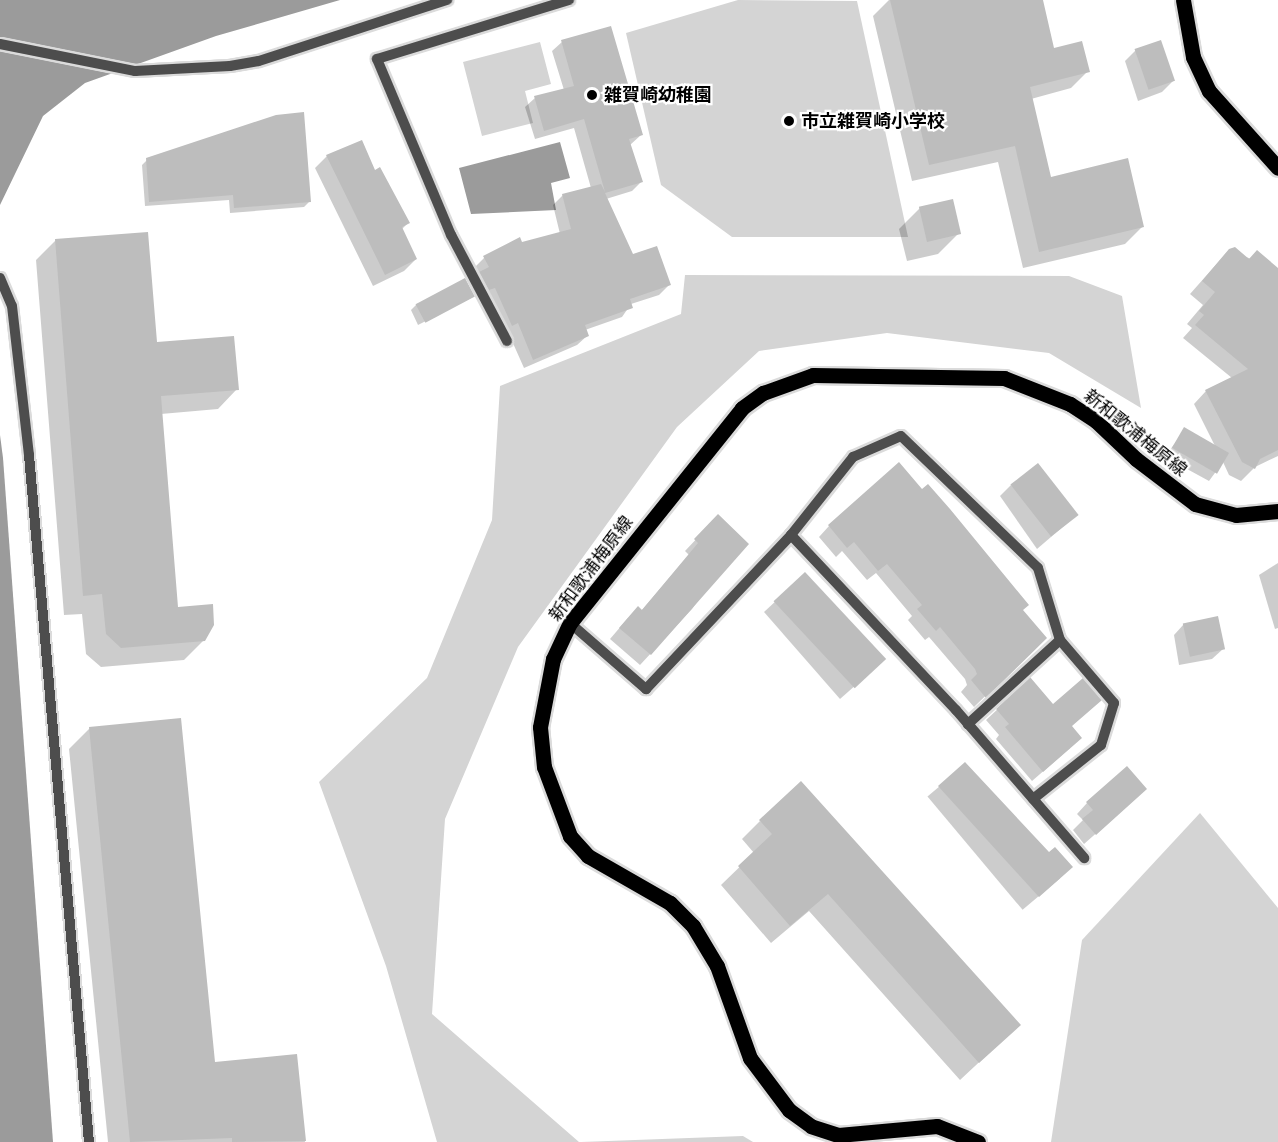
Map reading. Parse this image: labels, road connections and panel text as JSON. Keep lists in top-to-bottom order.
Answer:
{
  "streets": {
    "main road": ["新和歌浦梅原線"]
  },
  "places": ["雑賀崎幼稚園", "市立雑賀崎小学校"]
}
